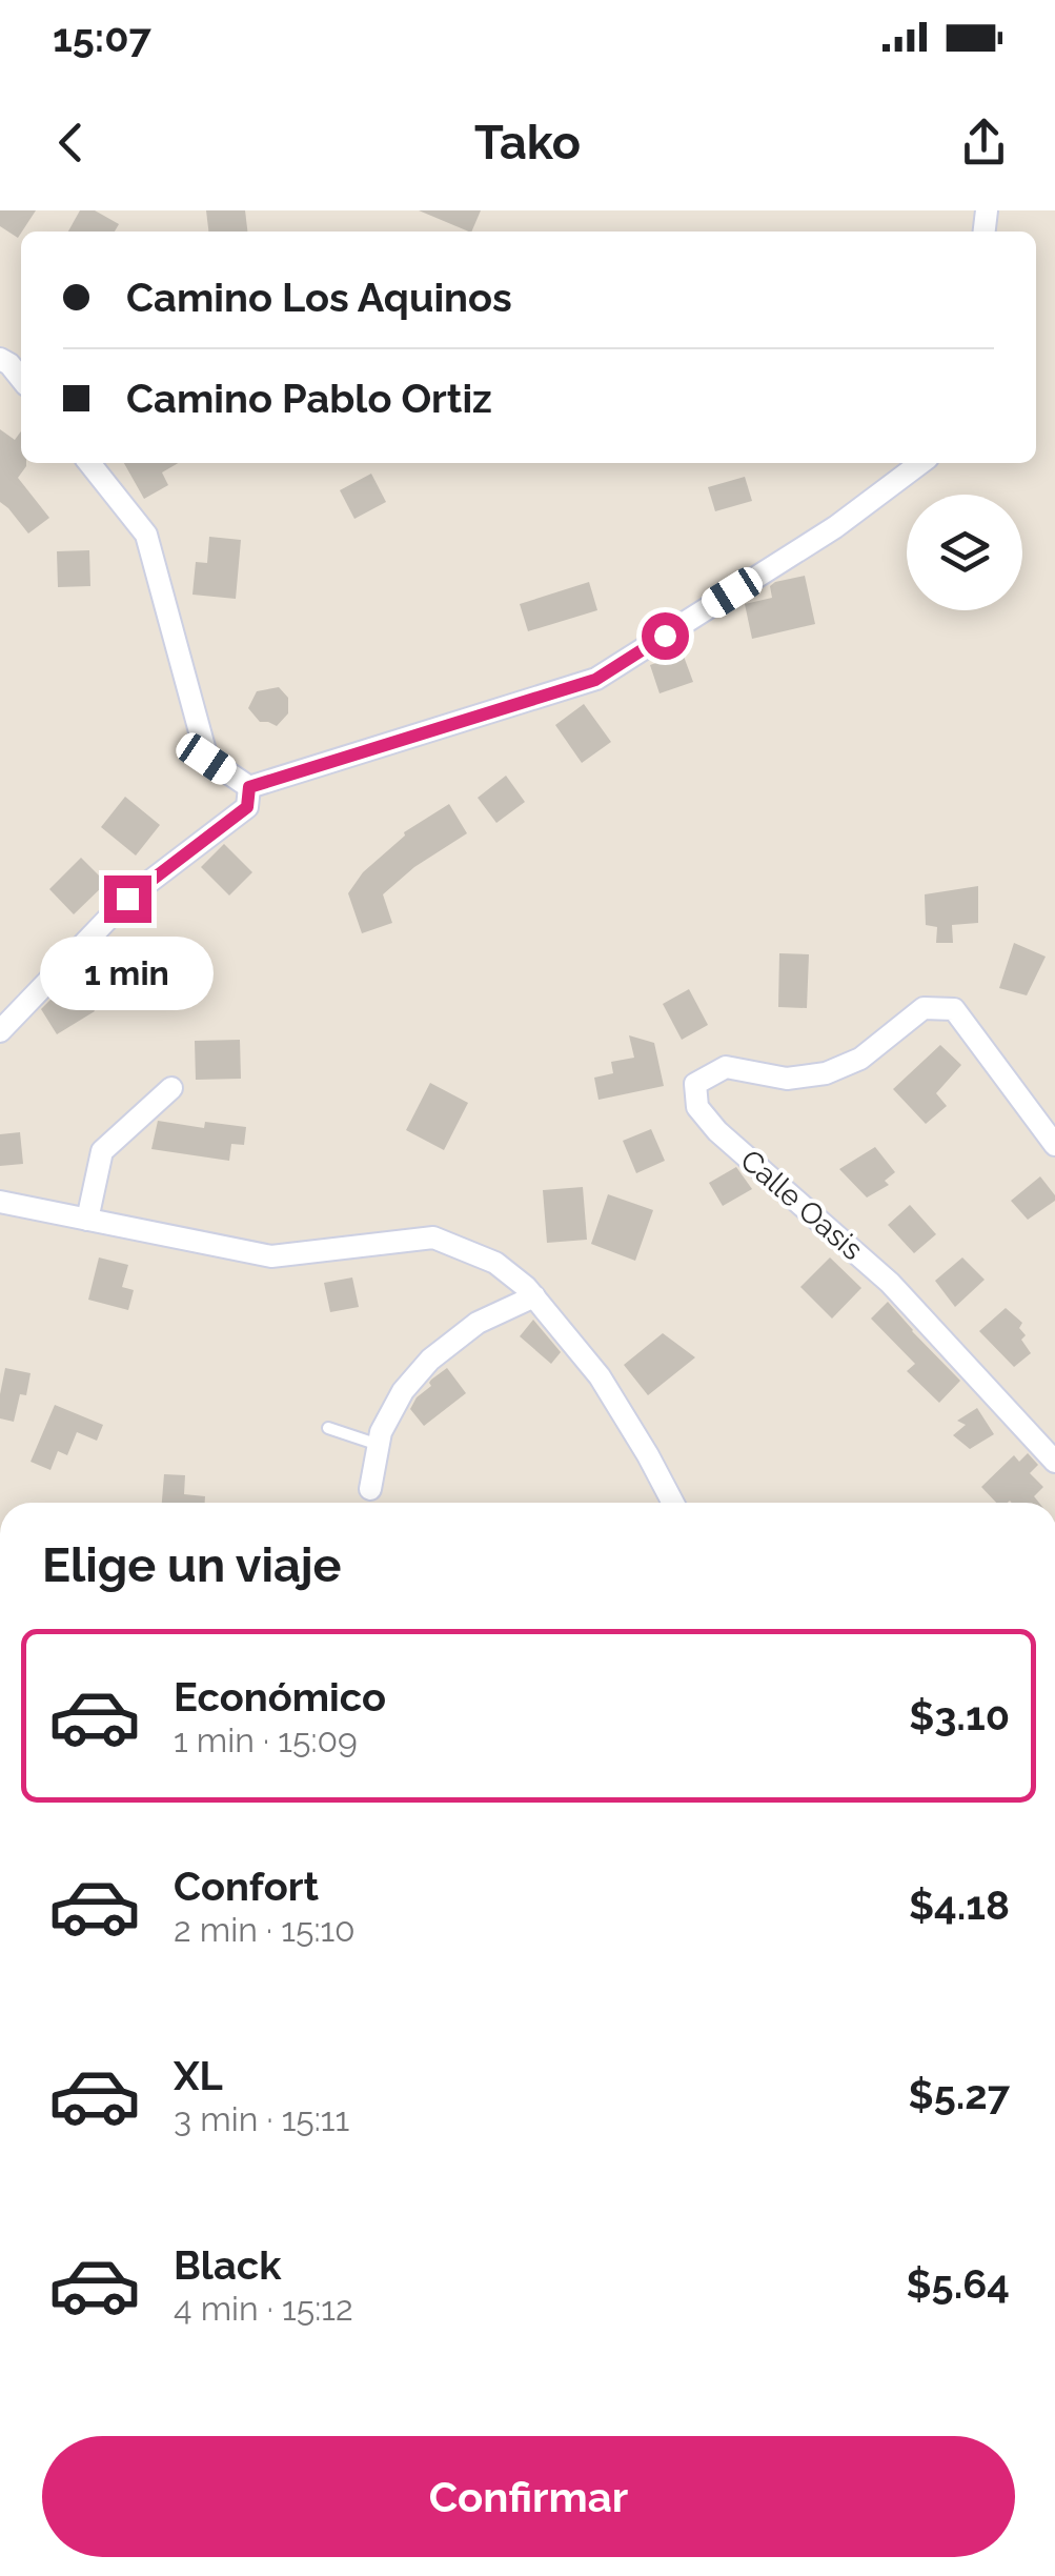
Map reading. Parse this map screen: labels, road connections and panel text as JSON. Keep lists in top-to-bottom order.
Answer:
{
  "streets": {
    "street": ["Calle Oasis"]
  },
  "page": {
    "status": "15:07",
    "header": "Tako",
    "banner": ["Camino Los Aquinos", "Camino Pablo Ortiz"],
    "bubble": "1 min",
    "heading": "Elige un viaje",
    "list": [
      {
        "name": "Económico",
        "note": "1 min · 15:09",
        "value": "$3.10"
      },
      {
        "name": "Confort",
        "note": "2 min · 15:10",
        "value": "$4.18"
      },
      {
        "name": "XL",
        "note": "3 min · 15:11",
        "value": "$5.27"
      },
      {
        "name": "Black",
        "note": "4 min · 15:12",
        "value": "$5.64"
      }
    ],
    "buttons": "Confirmar"
  }
}
